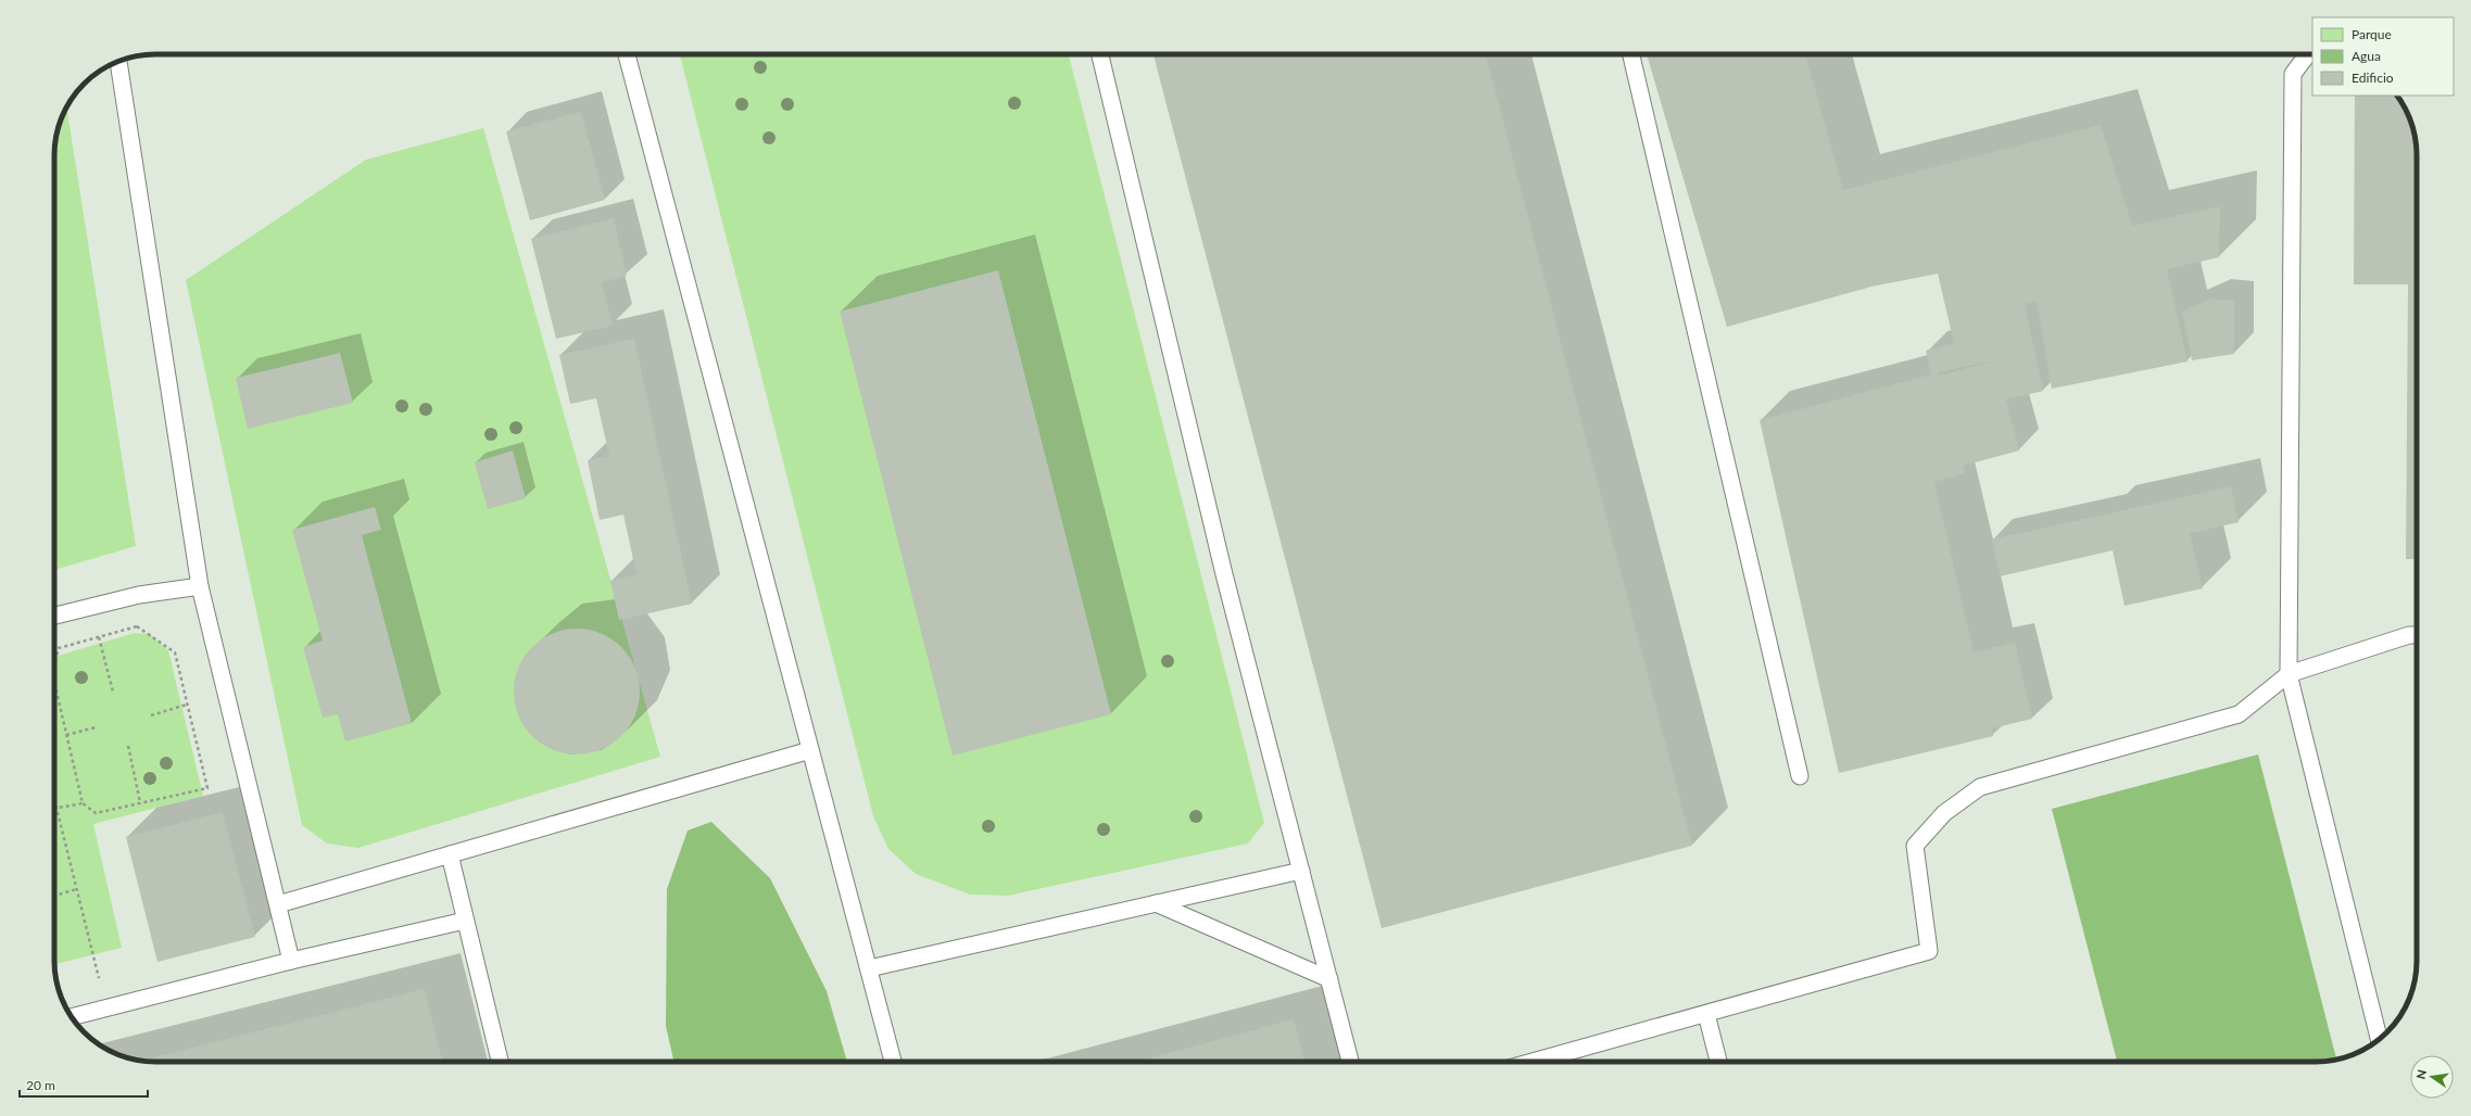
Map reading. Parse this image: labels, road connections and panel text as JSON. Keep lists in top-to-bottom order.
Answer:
{
  "legend": ["Parque", "Agua", "Edificio"],
  "scale_bar": "20 m",
  "north": "left"
}
